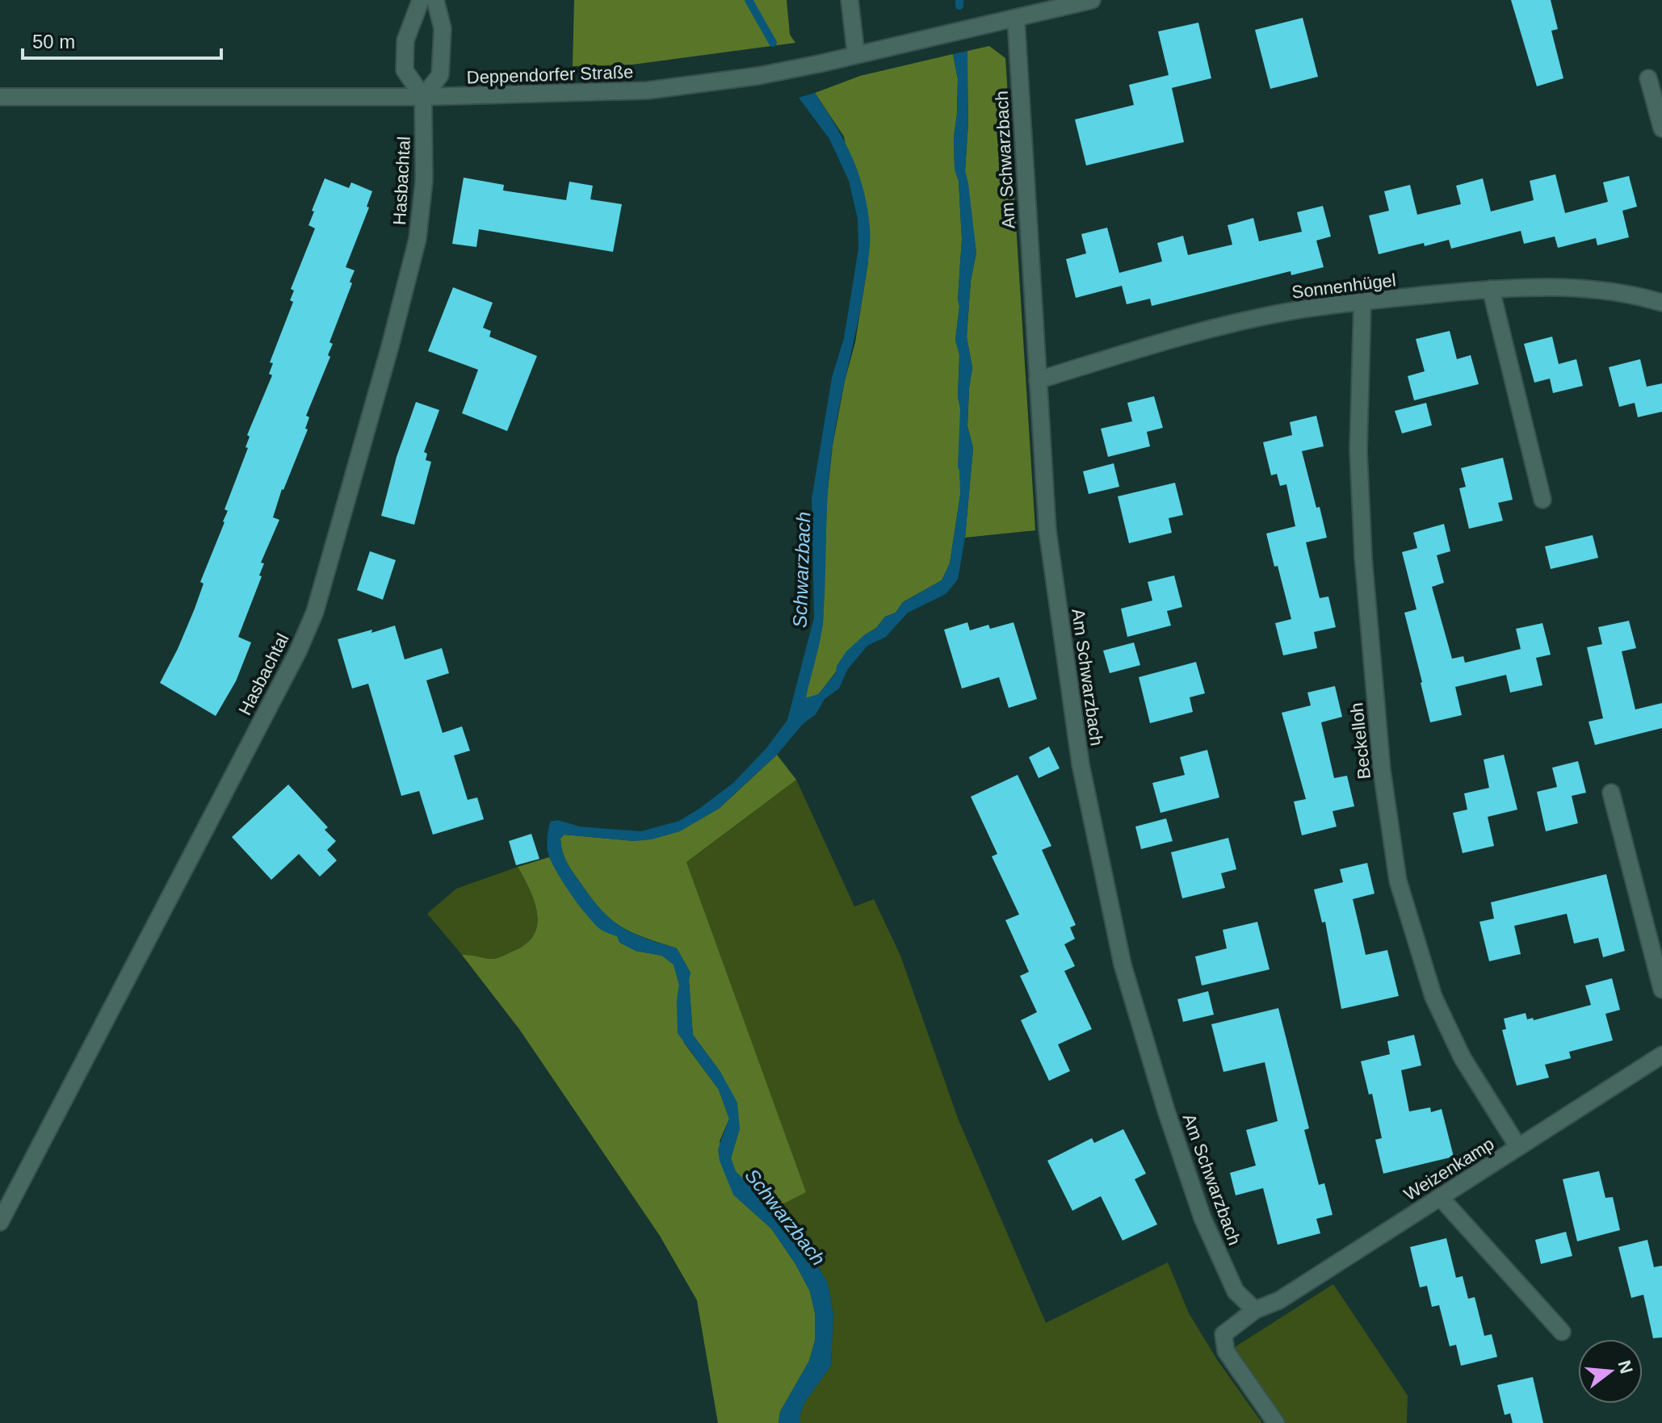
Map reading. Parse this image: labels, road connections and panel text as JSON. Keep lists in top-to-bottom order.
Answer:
{
  "streets": {
    "street": [
      "Deppendorfer Straße",
      "Am Schwarzbach",
      "Hasbachtal",
      "Sonnenhügel",
      "Beckelloh",
      "Weizenkamp"
    ]
  },
  "crossings": [
    ["Deppendorfer Straße", "Am Schwarzbach"],
    ["Deppendorfer Straße", "Hasbachtal"],
    ["Am Schwarzbach", "Sonnenhügel"],
    ["Am Schwarzbach", "Weizenkamp"],
    ["Sonnenhügel", "Beckelloh"],
    ["Beckelloh", "Weizenkamp"]
  ],
  "water": ["Schwarzbach"],
  "scale_bar": "50 m",
  "north": "right"
}
